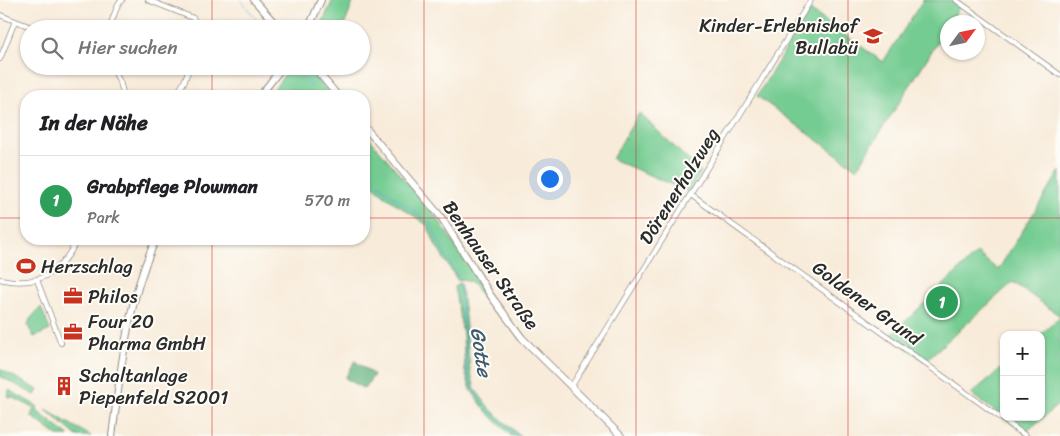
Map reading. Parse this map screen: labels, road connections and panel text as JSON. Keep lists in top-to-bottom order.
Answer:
{
  "streets": {
    "main road": ["Benhauser Straße"],
    "street": ["Dörenerholzweg", "Goldener Grund"]
  },
  "crossings": [
    ["Dörenerholzweg", "Benhauser Straße"],
    ["Dörenerholzweg", "Goldener Grund"]
  ],
  "water": ["Gotte"],
  "places": {
    "school or university": ["Kinder-Erlebnishof Bullabü"],
    "sports": ["Herzschlag"],
    "office": ["Philos", "Four 20 Pharma GmbH"],
    "building": ["Schaltanlage Piepenfeld S2001"]
  },
  "north": "top right",
  "page": {
    "search": "Hier suchen",
    "heading": "In der Nähe",
    "list": [
      {
        "mark": "1",
        "name": "Grabpflege Plowman",
        "note": "Park",
        "value": "570 m"
      }
    ],
    "pins": "1",
    "map_buttons": ["+", "−"]
  }
}
